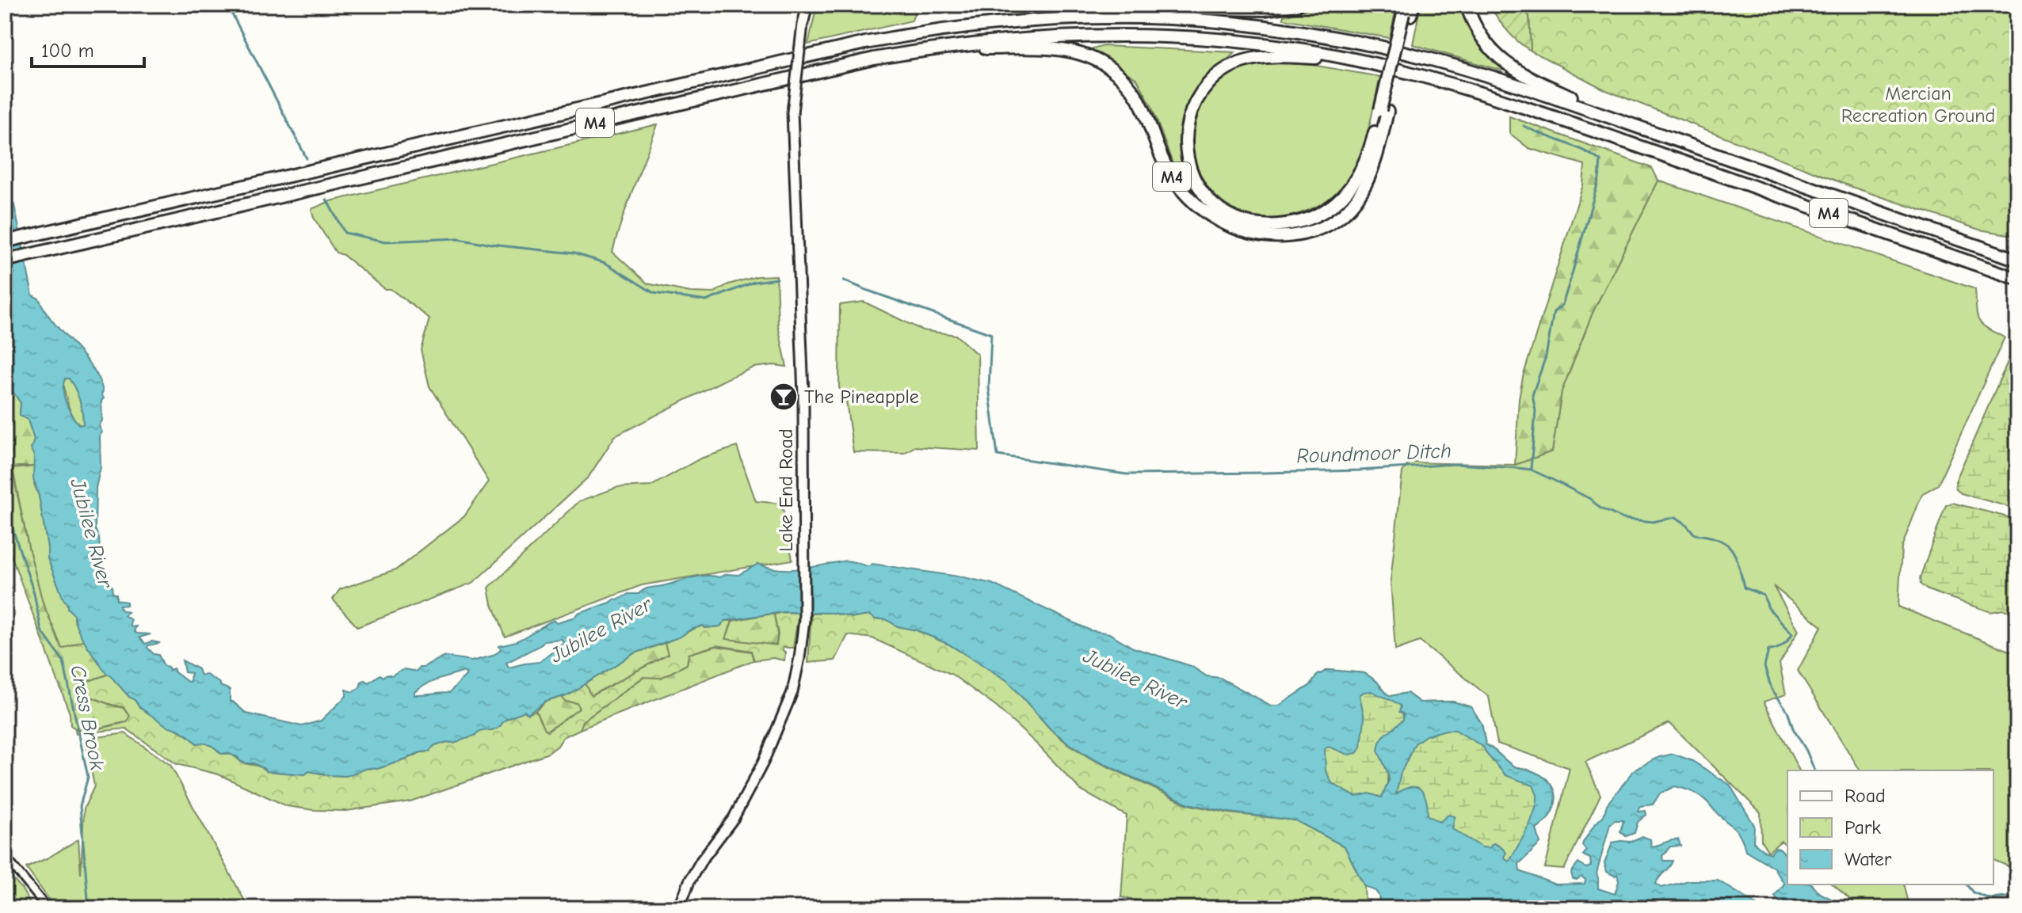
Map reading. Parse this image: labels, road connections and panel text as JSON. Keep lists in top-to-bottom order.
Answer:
{
  "streets": {
    "highway": ["M4"],
    "main road": ["Lake End Road"]
  },
  "water": ["Roundmoor Ditch", "Jubilee River", "Cress Brook"],
  "parks": ["Mercian Recreation Ground"],
  "places": {
    "bar": ["The Pineapple"]
  },
  "legend": ["Road", "Park", "Water"],
  "scale_bar": "100 m"
}
